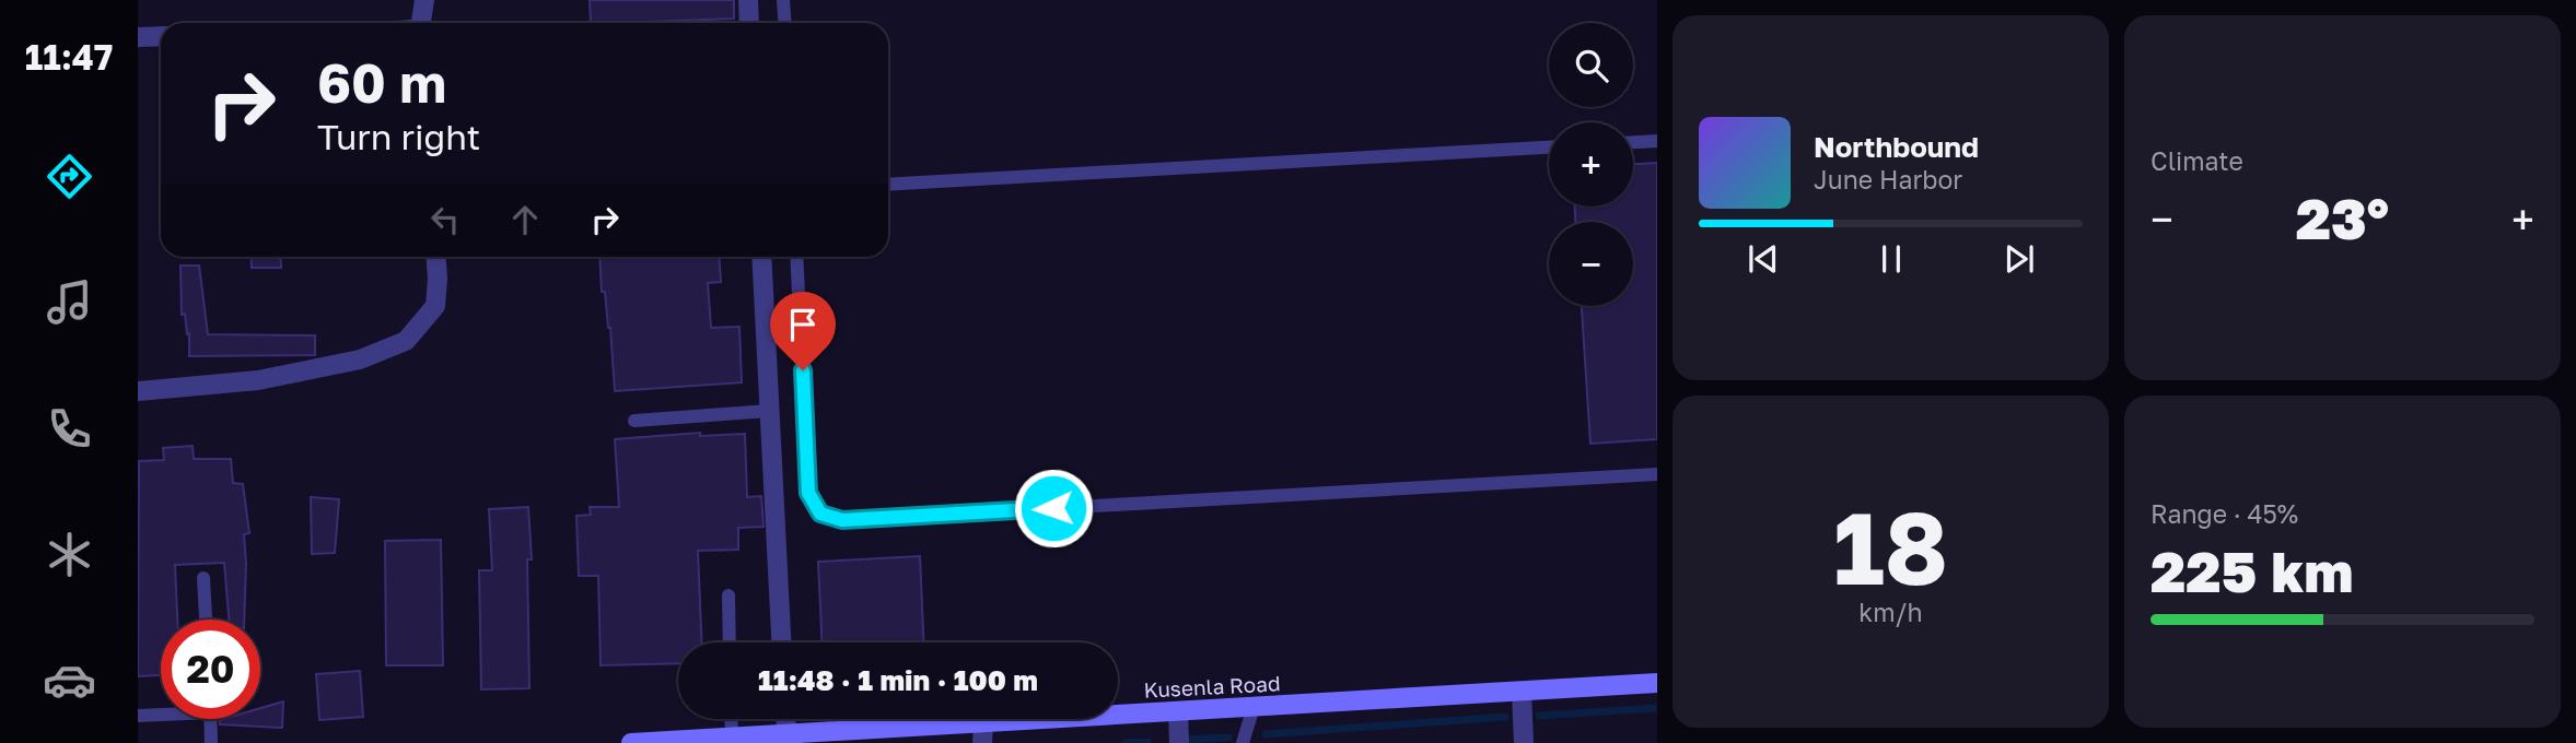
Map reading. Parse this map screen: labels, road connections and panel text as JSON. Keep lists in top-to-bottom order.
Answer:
{
  "streets": {
    "main road": ["Kusenla Road"]
  },
  "page": {
    "tabs": "11:47",
    "tile": [
      "Climate",
      ["18", "km/h"],
      ["Range · 45%", "225 km"]
    ],
    "map_buttons": ["+", "−"],
    "turn": ["60 m", "Turn right"],
    "song": ["Northbound", "June Harbor"],
    "heat": ["−", "23°", "+"],
    "limit": "20",
    "trip": "11:48 · 1 min · 100 m"
  }
}
